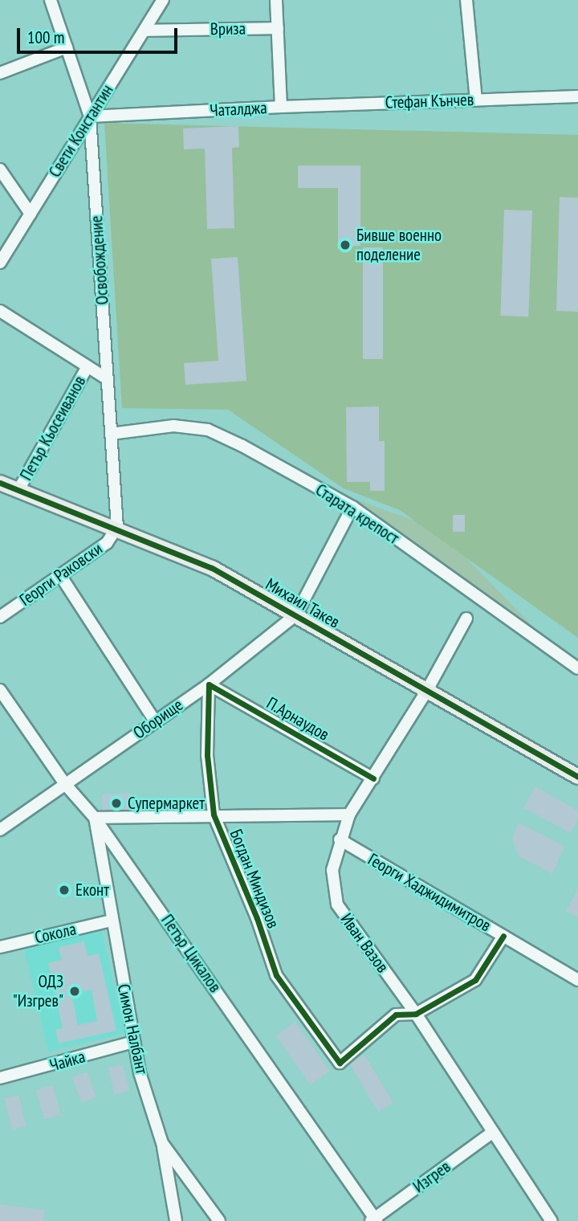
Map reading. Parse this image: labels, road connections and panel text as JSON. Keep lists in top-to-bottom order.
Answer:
{
  "streets": {
    "main road": ["Михаил Такев"],
    "street": [
      "Вриза",
      "Стефан Кънчев",
      "Чаталджа",
      "Свети Константин",
      "Освобождение",
      "Петър Кьосеиванов",
      "Старата крепост",
      "Георги Раковски",
      "Оборище",
      "П.Арнаудов",
      "Богдан Миндизов",
      "Георги Хаджидимитров",
      "Сокола",
      "Иван Вазов",
      "Петър Цикалов",
      "Симон Налбант",
      "Чайка",
      "Изгрев"
    ]
  },
  "crossings": [
    ["Вриза", "Чаталджа"],
    ["Вриза", "Свети Константин"],
    ["Стефан Кънчев", "Чаталджа"],
    ["Чаталджа", "Свети Константин"],
    ["Чаталджа", "Освобождение"],
    ["Свети Константин", "Освобождение"],
    ["Освобождение", "Старата крепост"],
    ["Освобождение", "Георги Раковски"],
    ["Освобождение", "Михаил Такев"],
    ["Петър Кьосеиванов", "Михаил Такев"],
    ["Старата крепост", "Оборище"],
    ["Георги Раковски", "Михаил Такев"],
    ["Михаил Такев", "Оборище"],
    ["Михаил Такев", "Иван Вазов"],
    ["Оборище", "П.Арнаудов"],
    ["Оборище", "Богдан Миндизов"],
    ["Оборище", "Петър Цикалов"],
    ["П.Арнаудов", "Богдан Миндизов"],
    ["П.Арнаудов", "Иван Вазов"],
    ["Богдан Миндизов", "Иван Вазов"],
    ["Георги Хаджидимитров", "Иван Вазов"],
    ["Сокола", "Симон Налбант"],
    ["Иван Вазов", "Изгрев"],
    ["Петър Цикалов", "Симон Налбант"],
    ["Петър Цикалов", "Изгрев"],
    ["Симон Налбант", "Чайка"]
  ],
  "places": [
    "Бивше военно поделение",
    "Супермаркет",
    "Еконт",
    "ОДЗ \"Изгрев\""
  ],
  "scale_bar": "100 m"
}
